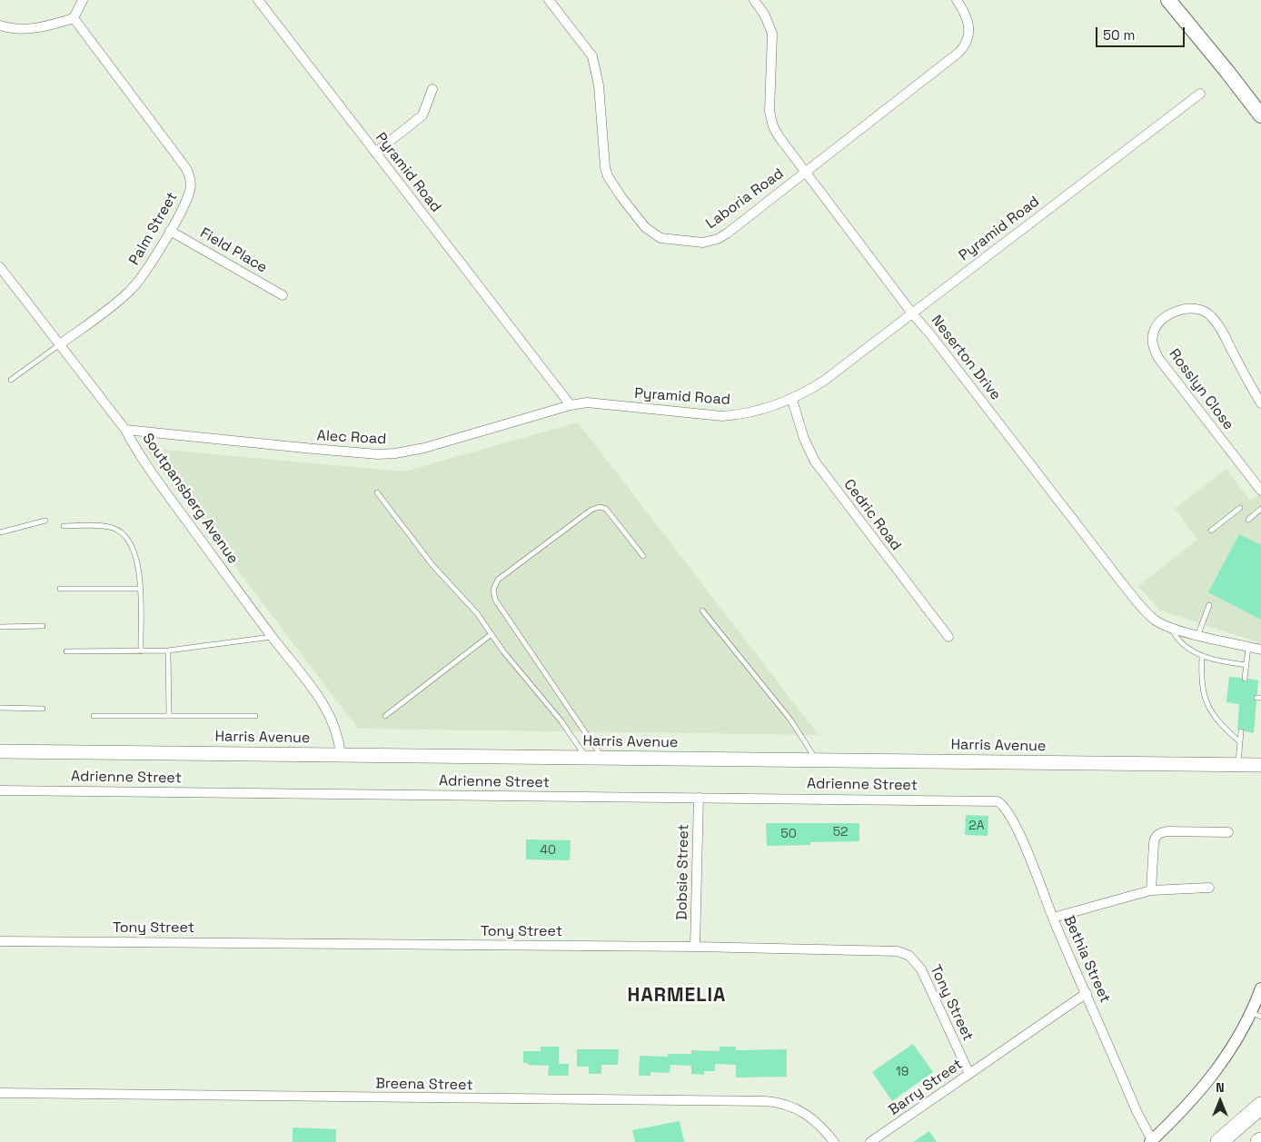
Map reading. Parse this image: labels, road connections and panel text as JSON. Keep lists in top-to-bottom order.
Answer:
{
  "streets": {
    "main road": ["Harris Avenue"],
    "street": [
      "Pyramid Road",
      "Laboria Road",
      "Palm Street",
      "Field Place",
      "Neserton Drive",
      "Rosslyn Close",
      "Alec Road",
      "Soutpansberg Avenue",
      "Cedric Road",
      "Adrienne Street",
      "Dobsie Street",
      "Tony Street",
      "Bethia Street",
      "Breena Street",
      "Barry Street"
    ]
  },
  "crossings": [
    ["Pyramid Road", "Neserton Drive"],
    ["Pyramid Road", "Alec Road"],
    ["Pyramid Road", "Cedric Road"],
    ["Laboria Road", "Neserton Drive"],
    ["Palm Street", "Field Place"],
    ["Palm Street", "Soutpansberg Avenue"],
    ["Alec Road", "Soutpansberg Avenue"],
    ["Soutpansberg Avenue", "Harris Avenue"],
    ["Adrienne Street", "Dobsie Street"],
    ["Adrienne Street", "Bethia Street"],
    ["Dobsie Street", "Tony Street"],
    ["Tony Street", "Barry Street"],
    ["Bethia Street", "Barry Street"]
  ],
  "districts": ["HARMELIA"],
  "house_numbers": [
    "2A",
    "52",
    "50",
    "40",
    "19"
  ],
  "scale_bar": "50 m",
  "north": "top"
}
